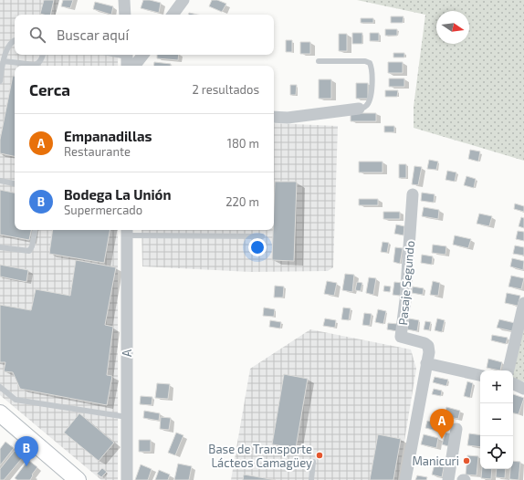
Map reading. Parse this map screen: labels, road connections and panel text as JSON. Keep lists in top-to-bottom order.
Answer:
{
  "streets": {
    "street": ["Pasaje Segundo", "A"]
  },
  "places": ["Base de Transporte Lácteos Camagüey", "Manicuri"],
  "north": "right",
  "page": {
    "search": "Buscar aquí",
    "heading": ["Cerca", "2 resultados"],
    "list": [
      {
        "mark": "A",
        "name": "Empanadillas",
        "note": "Restaurante",
        "value": "180 m"
      },
      {
        "mark": "B",
        "name": "Bodega La Unión",
        "note": "Supermercado",
        "value": "220 m"
      }
    ],
    "map_buttons": ["+", "−"],
    "pins": ["A", "B"]
  }
}
